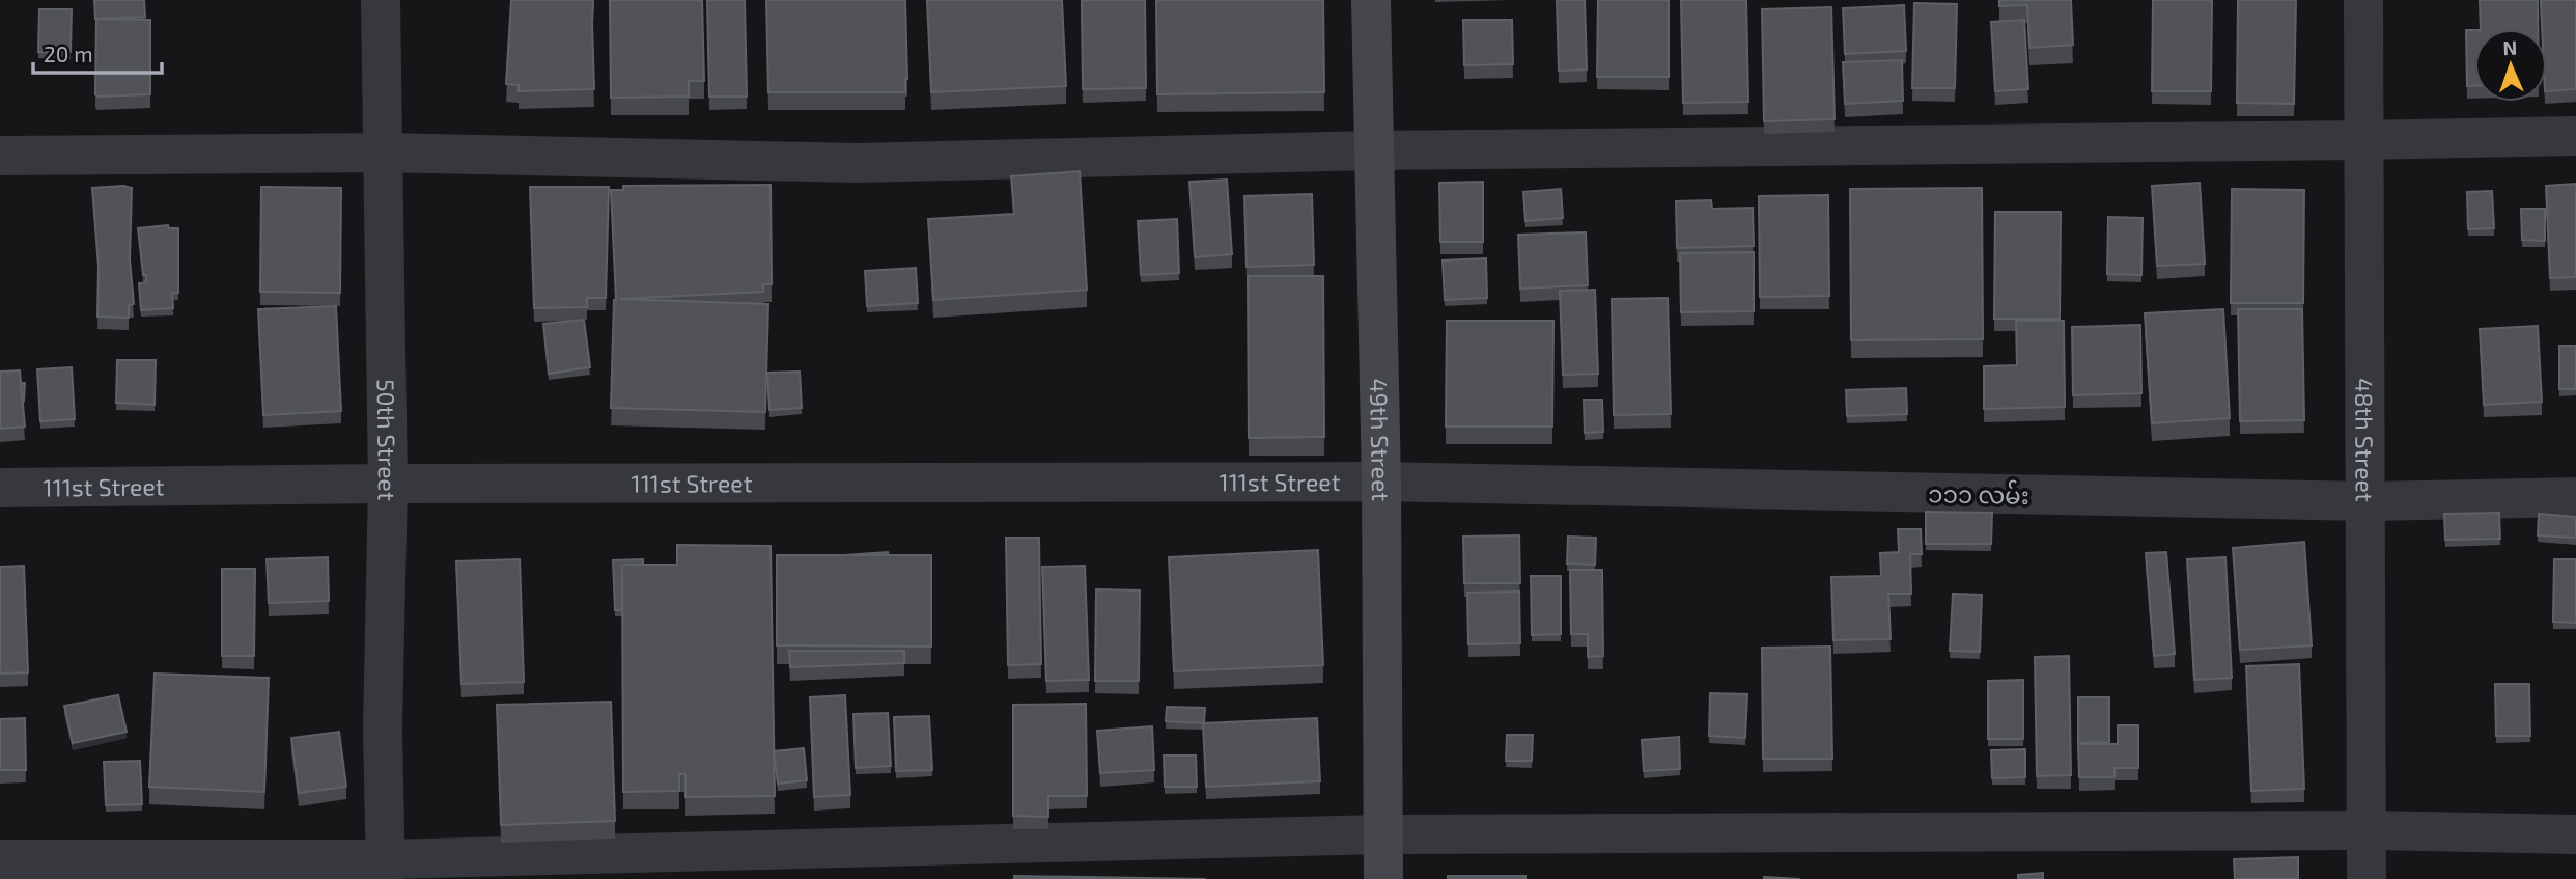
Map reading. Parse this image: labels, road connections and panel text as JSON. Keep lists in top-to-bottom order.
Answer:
{
  "streets": {
    "main road": ["49th Street"],
    "street": [
      "48th Street",
      "50th Street",
      "111st Street",
      "၁၁၁ လမ်း"
    ]
  },
  "crossings": [
    ["49th Street", "111st Street"],
    ["49th Street", "၁၁၁ လမ်း"],
    ["48th Street", "၁၁၁ လမ်း"],
    ["50th Street", "111st Street"],
    ["111st Street", "၁၁၁ လမ်း"]
  ],
  "scale_bar": "20 m",
  "north": "top"
}
